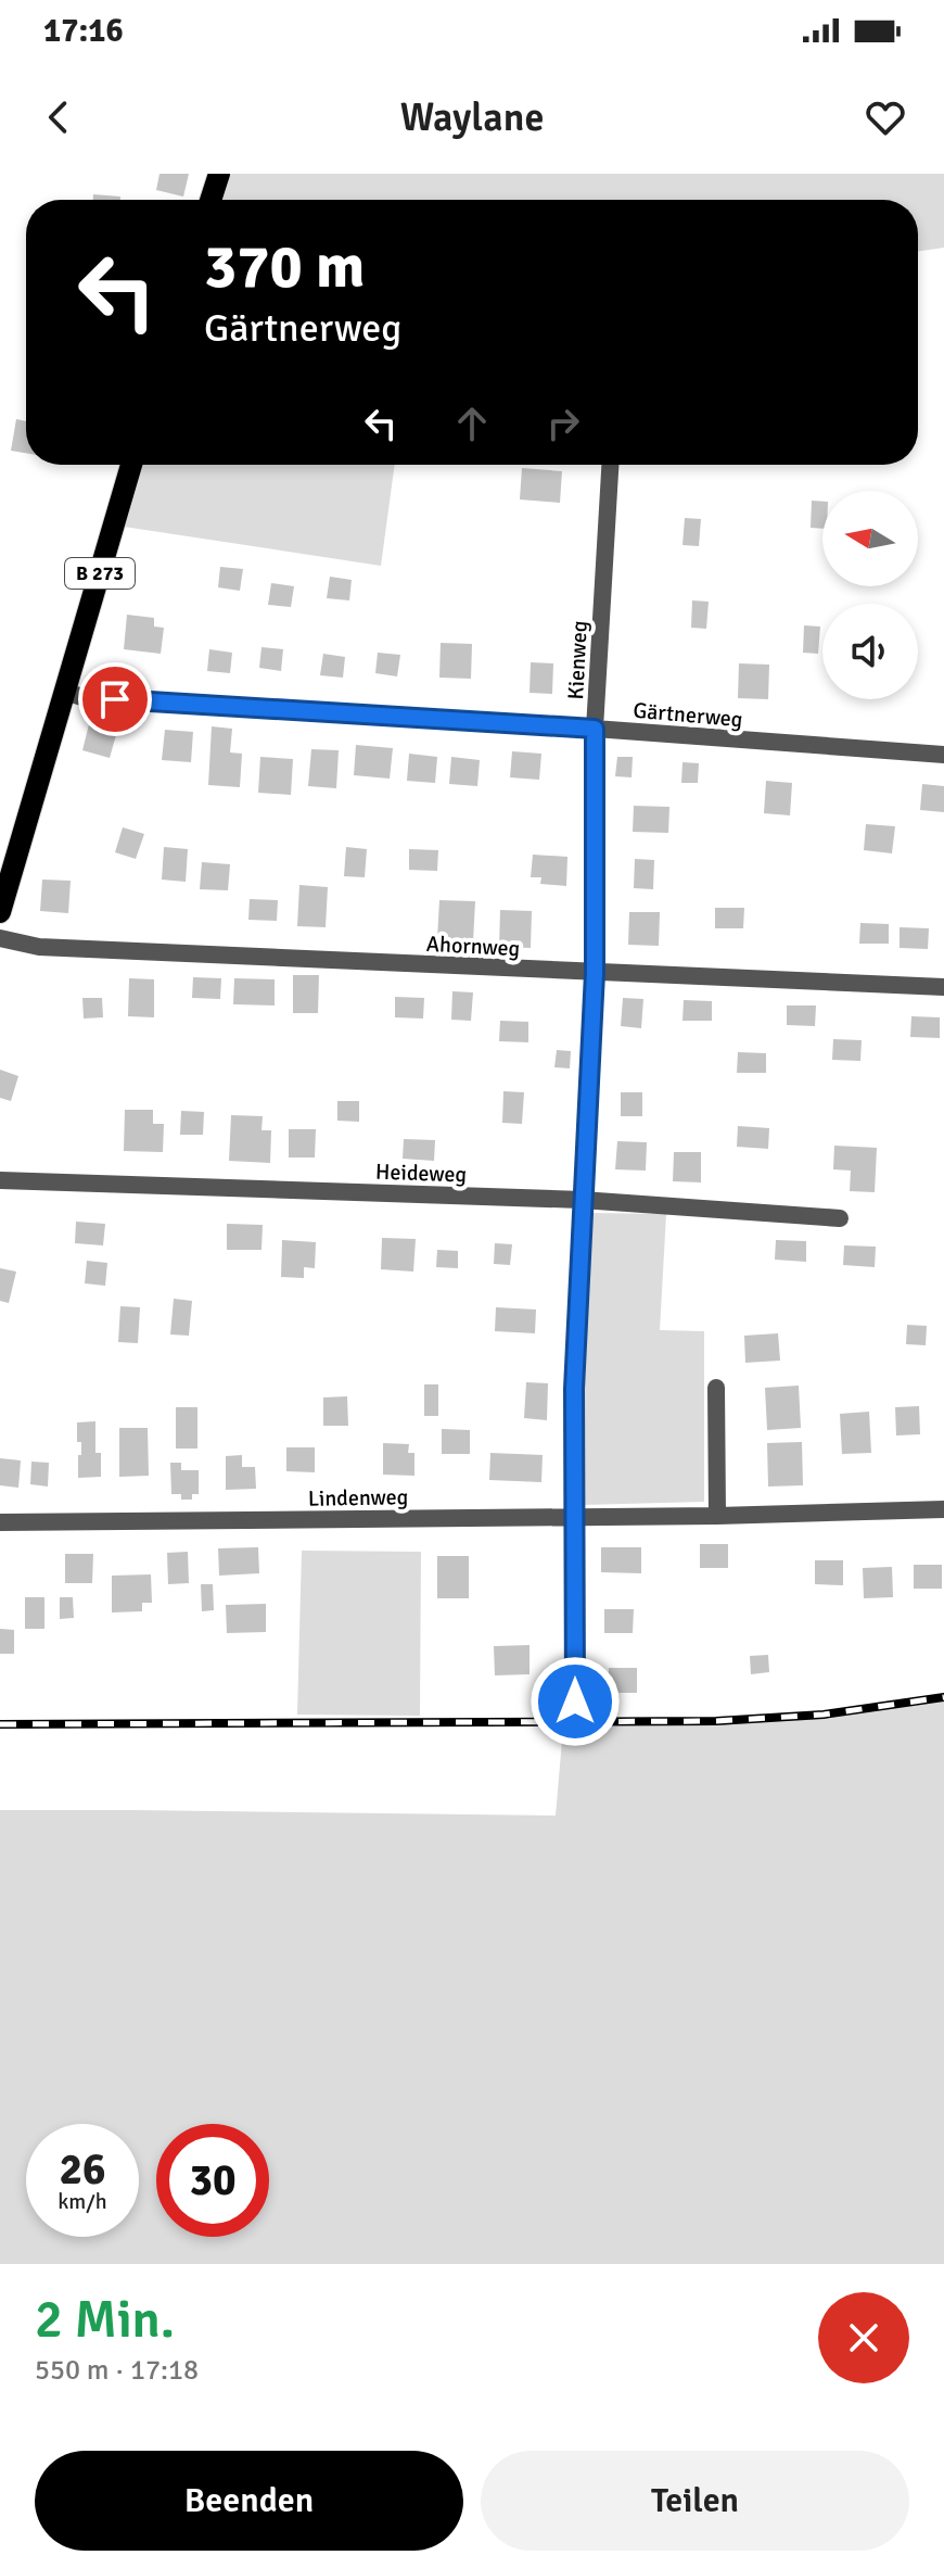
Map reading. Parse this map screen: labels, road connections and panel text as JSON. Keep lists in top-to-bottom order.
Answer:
{
  "streets": {
    "main road": ["B 273"],
    "street": [
      "Kienweg",
      "Gärtnerweg",
      "Ahornweg",
      "Heideweg",
      "Lindenweg"
    ]
  },
  "crossings": [
    ["B 273", "Gärtnerweg"],
    ["Kienweg", "Gärtnerweg"],
    ["Kienweg", "Ahornweg"],
    ["Kienweg", "Heideweg"],
    ["Kienweg", "Lindenweg"]
  ],
  "north": "left",
  "page": {
    "status": "17:16",
    "header": "Waylane",
    "turn": ["370 m", "Gärtnerweg"],
    "speed": "26 km/h",
    "limit": "30",
    "heading": ["2 Min.", "550 m · 17:18"],
    "buttons": ["Beenden", "Teilen"]
  }
}
